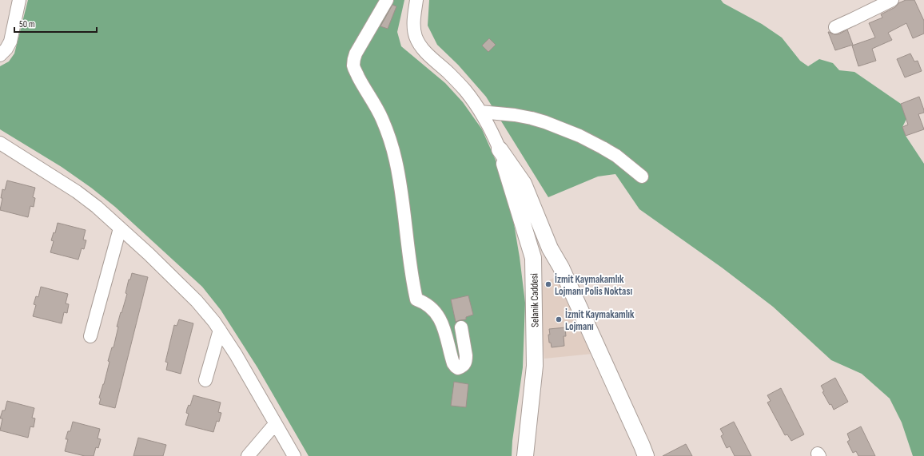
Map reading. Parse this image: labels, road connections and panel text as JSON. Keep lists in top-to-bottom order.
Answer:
{
  "streets": {
    "main road": ["Selanik Caddesi"]
  },
  "places": ["İzmit Kaymakamlık Lojmanı Polis Noktası", "İzmit Kaymakamlık Lojmanı"],
  "scale_bar": "50 m"
}
